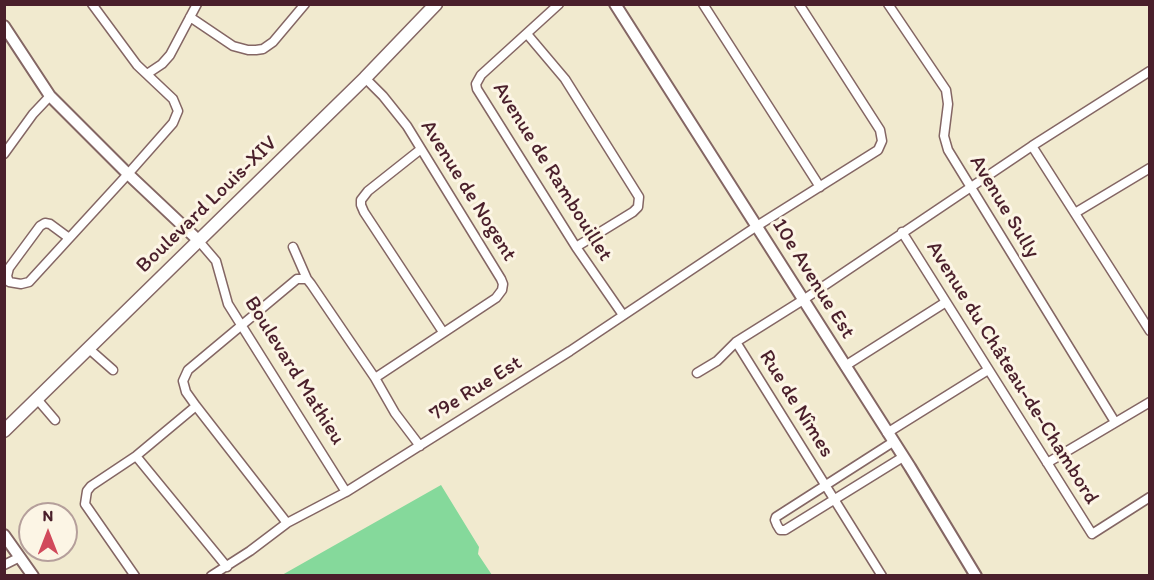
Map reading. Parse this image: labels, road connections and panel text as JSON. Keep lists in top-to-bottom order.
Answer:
{
  "streets": {
    "main road": ["Boulevard Louis-XIV"],
    "street": [
      "Avenue de Rambouillet",
      "Avenue de Nogent",
      "Avenue Sully",
      "10e Avenue Est",
      "Boulevard Mathieu",
      "Avenue du Château-de-Chambord",
      "79e Rue Est",
      "Rue de Nîmes"
    ]
  },
  "crossings": [
    ["Avenue de Rambouillet", "79e Rue Est"],
    ["Avenue de Nogent", "Boulevard Louis-XIV"],
    ["Boulevard Louis-XIV", "Boulevard Mathieu"],
    ["Avenue Sully", "Rue de Nîmes"],
    ["10e Avenue Est", "79e Rue Est"],
    ["10e Avenue Est", "Rue de Nîmes"],
    ["Boulevard Mathieu", "79e Rue Est"],
    ["Avenue du Château-de-Chambord", "Rue de Nîmes"]
  ],
  "north": "top"
}
